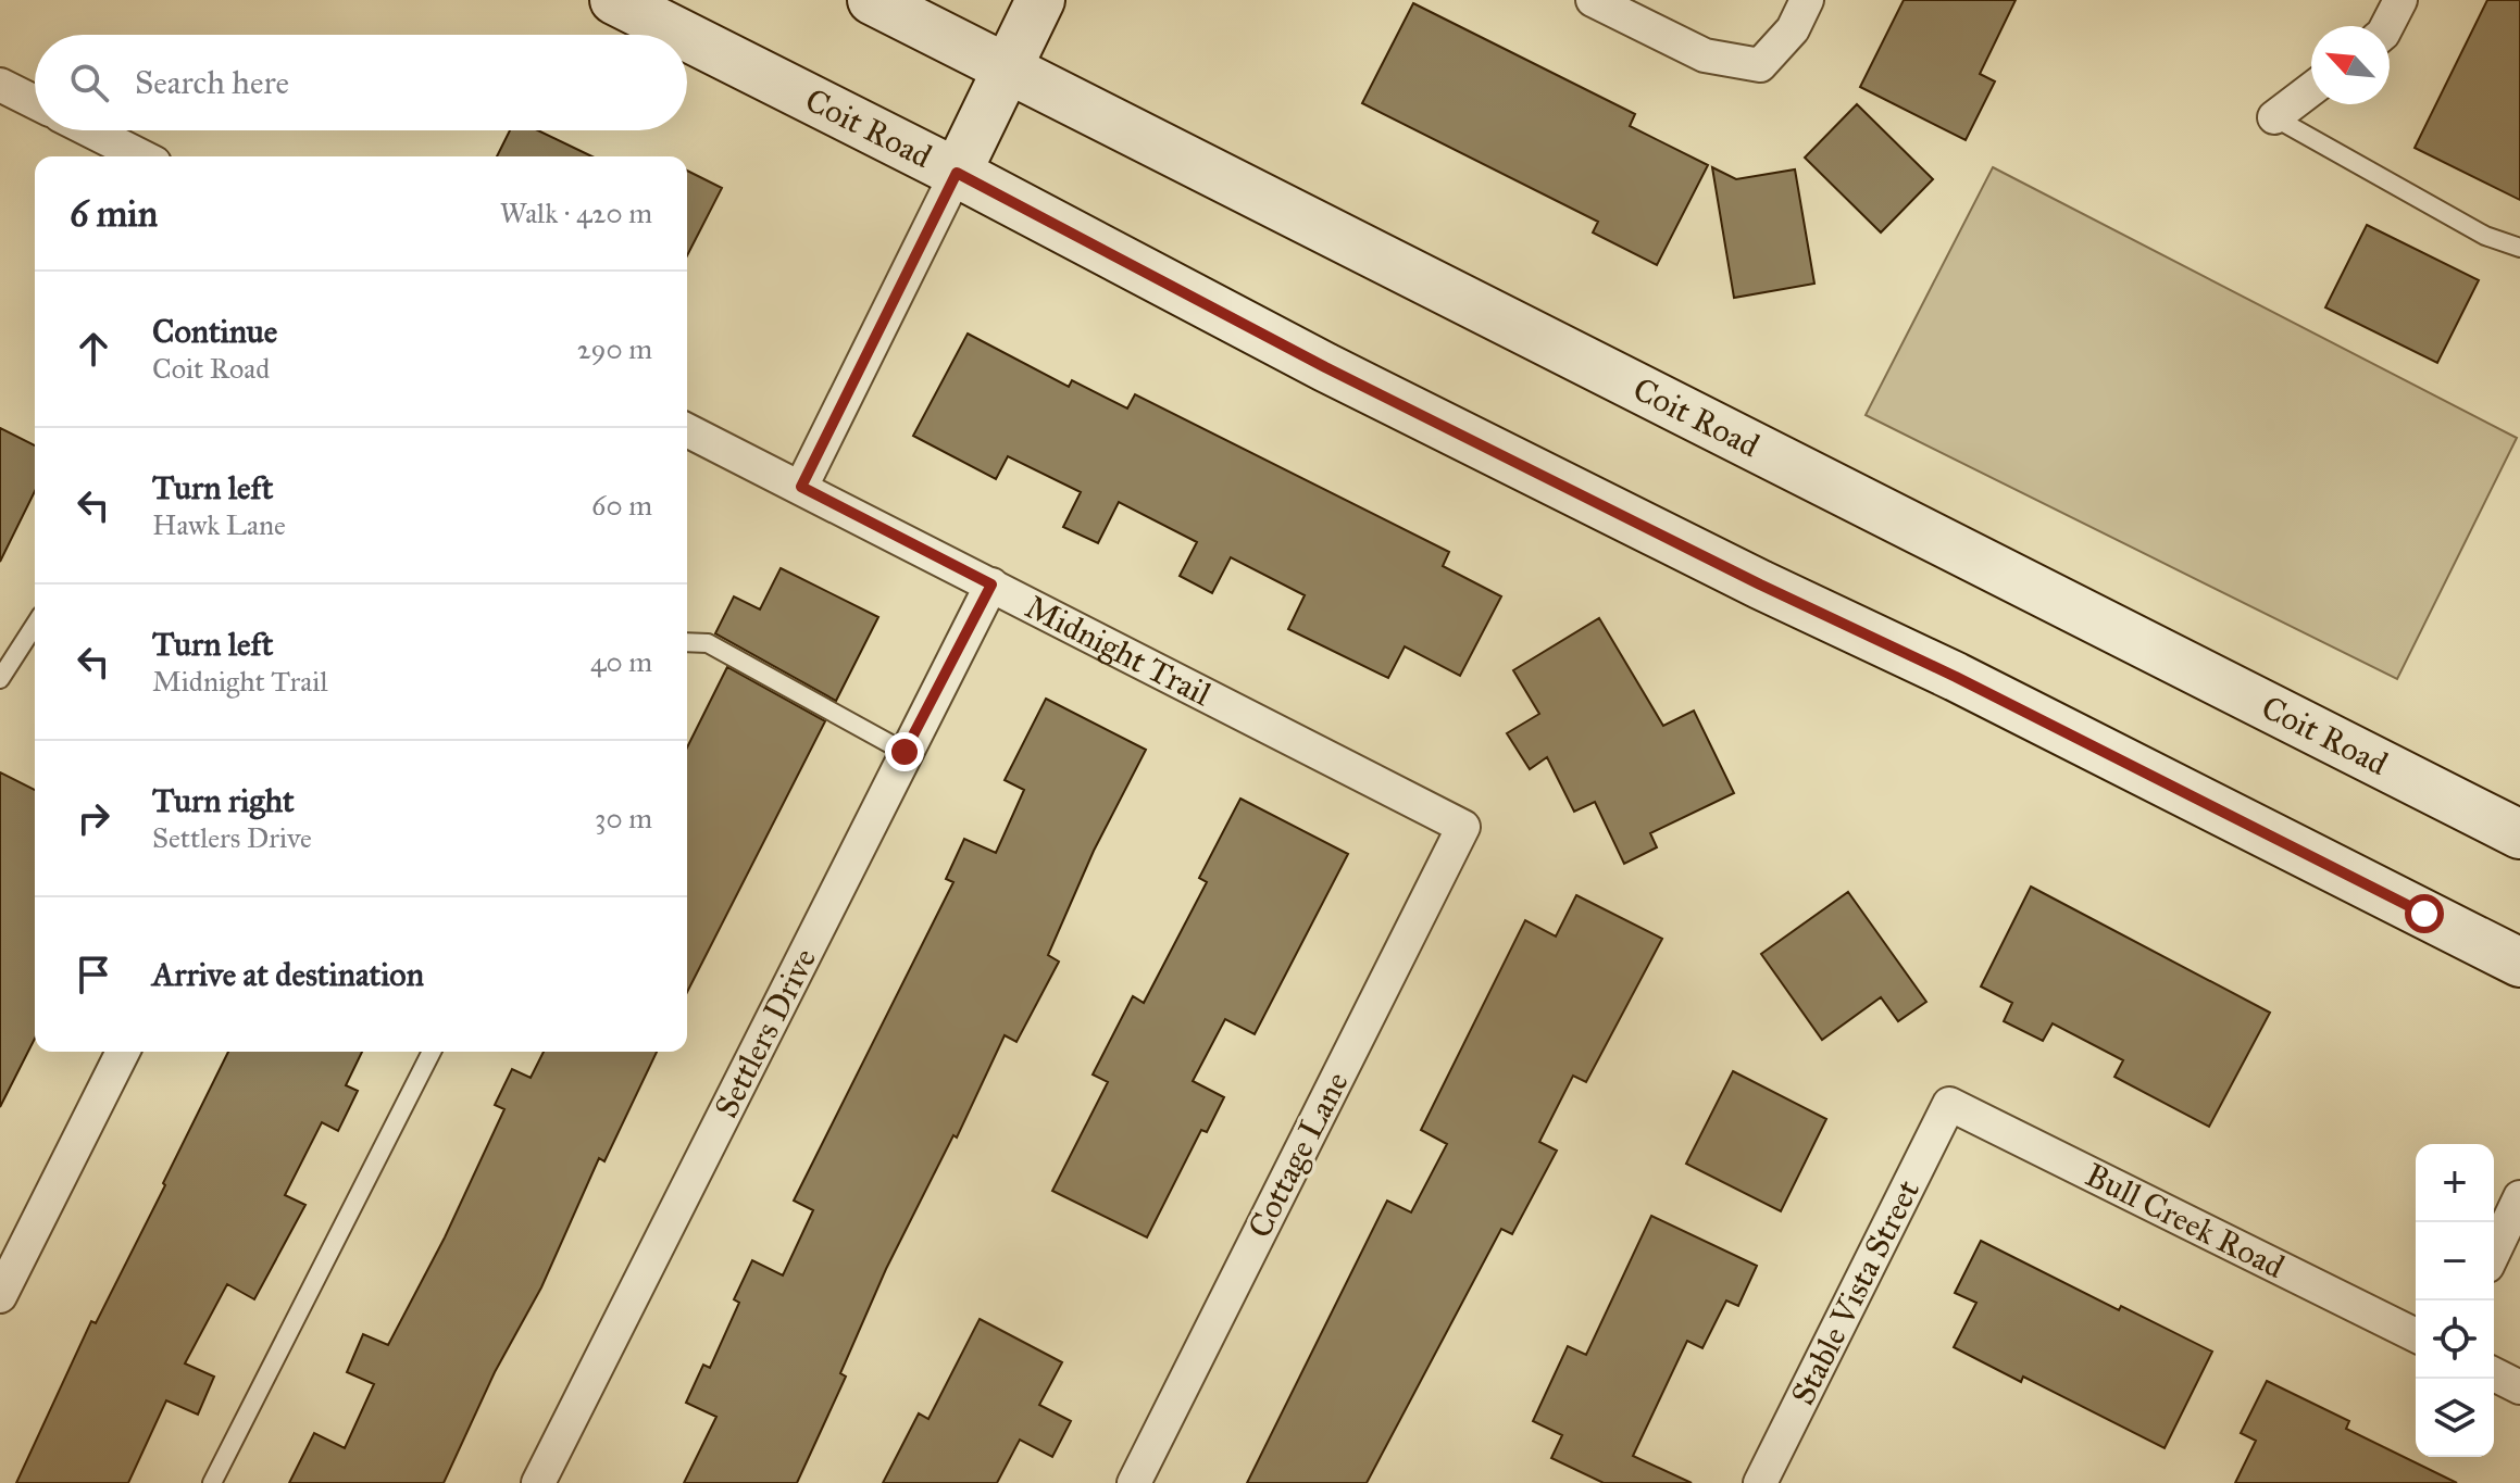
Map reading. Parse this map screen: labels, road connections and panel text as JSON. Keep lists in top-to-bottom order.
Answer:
{
  "streets": {
    "main road": ["Coit Road"],
    "street": [
      "Midnight Trail",
      "Settlers Drive",
      "Cottage Lane",
      "Bull Creek Road",
      "Stable Vista Street"
    ]
  },
  "crossings": [
    ["Midnight Trail", "Settlers Drive"],
    ["Midnight Trail", "Cottage Lane"],
    ["Bull Creek Road", "Stable Vista Street"]
  ],
  "north": "top left",
  "page": {
    "search": "Search here",
    "heading": ["6 min", "Walk · 420 m"],
    "list": [
      ["Continue", "Coit Road", "290 m"],
      ["Turn left", "Hawk Lane", "60 m"],
      ["Turn left", "Midnight Trail", "40 m"],
      ["Turn right", "Settlers Drive", "30 m"],
      "Arrive at destination"
    ],
    "map_buttons": ["+", "−"]
  }
}
